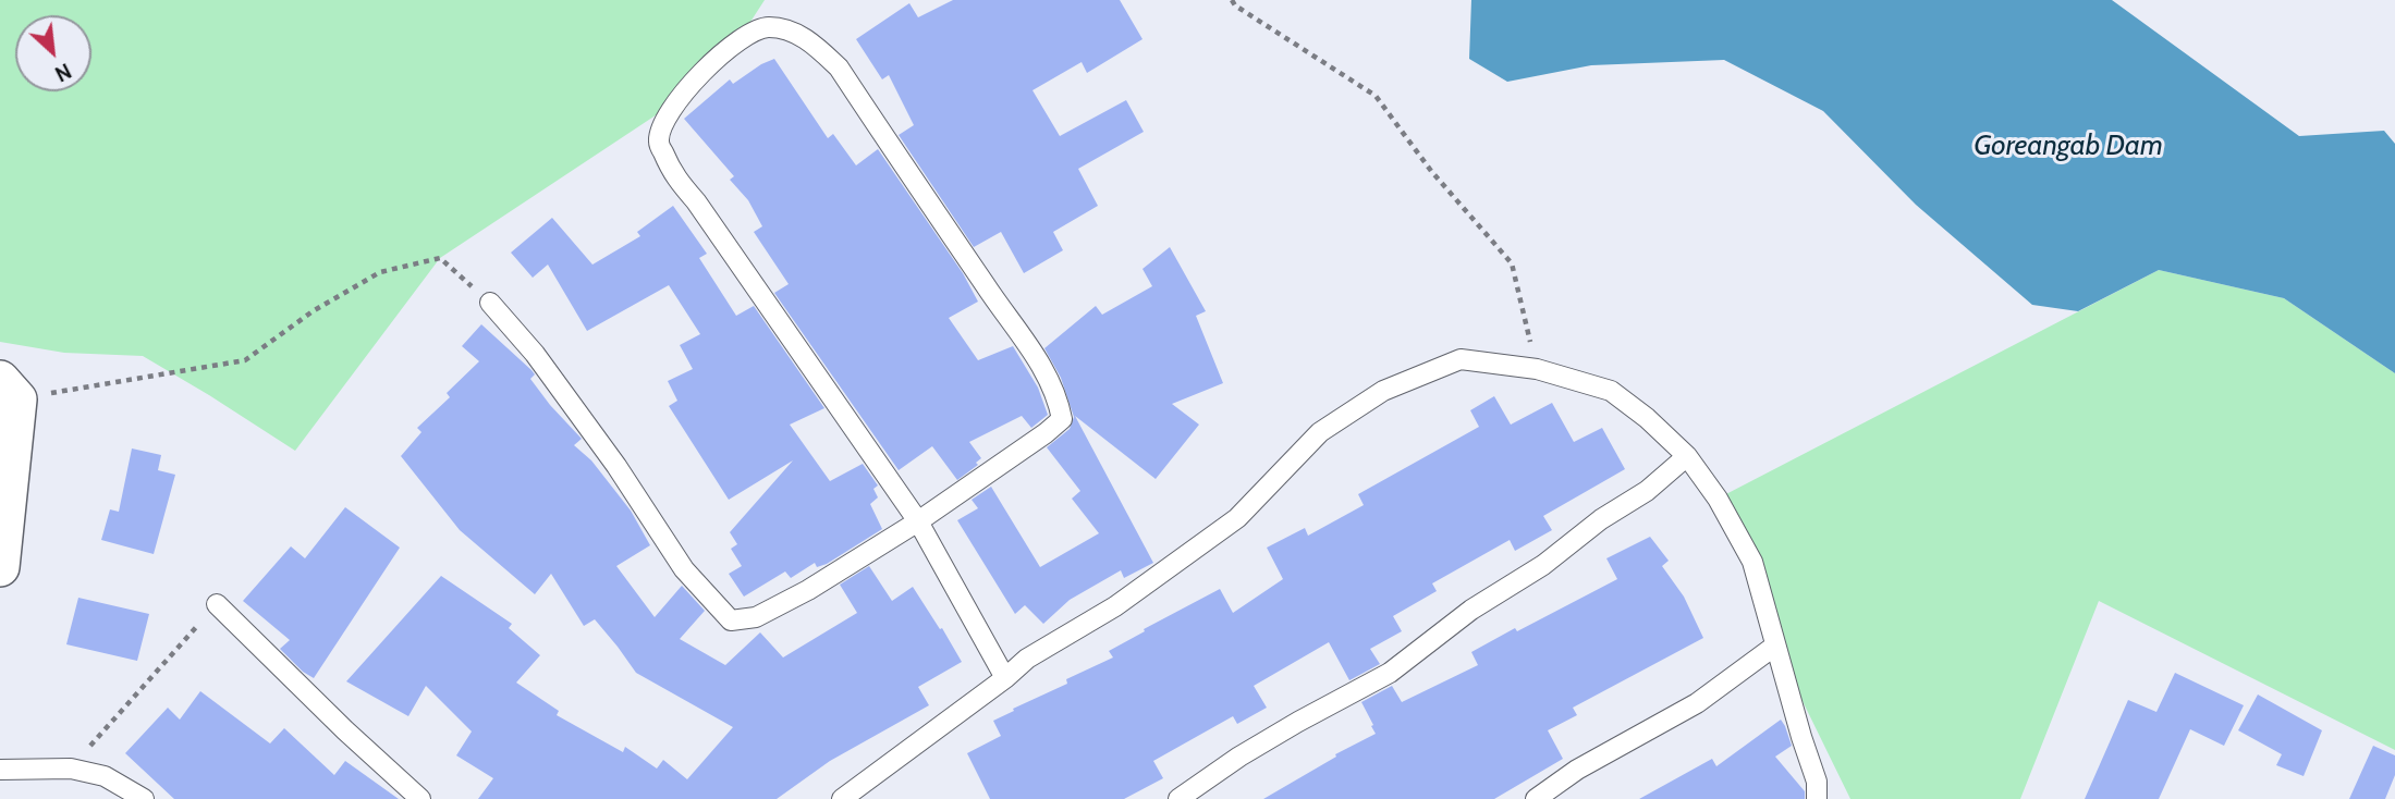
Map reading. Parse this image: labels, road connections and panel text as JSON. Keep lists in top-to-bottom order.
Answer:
{
  "water": ["Goreangab Dam"],
  "north": "bottom right"
}
